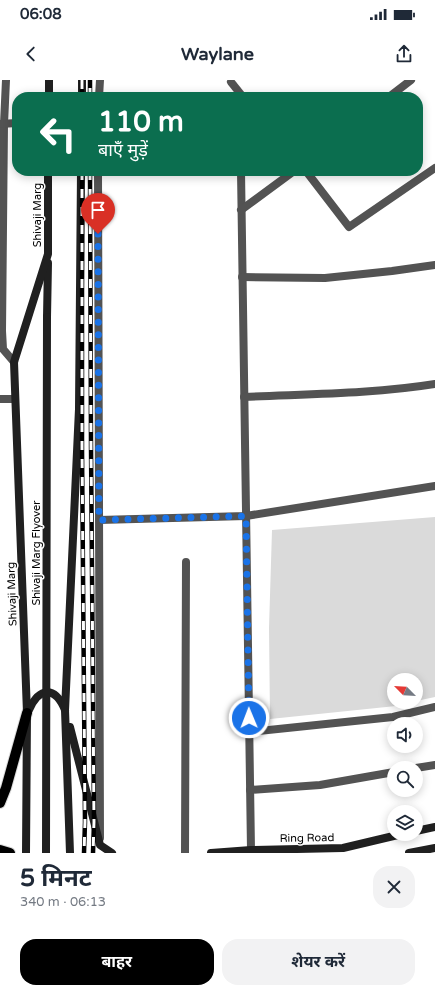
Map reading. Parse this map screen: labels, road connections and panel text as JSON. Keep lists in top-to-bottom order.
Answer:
{
  "streets": {
    "main road": ["Shivaji Marg", "Shivaji Marg Flyover", "Ring Road"]
  },
  "crossings": [
    ["Shivaji Marg", "Shivaji Marg Flyover"]
  ],
  "north": "top left",
  "page": {
    "status": "06:08",
    "header": "Waylane",
    "turn": ["110 m", "बाएँ मुड़ें"],
    "heading": ["5 मिनट", "340 m · 06:13"],
    "buttons": ["बाहर", "शेयर करें"]
  }
}
